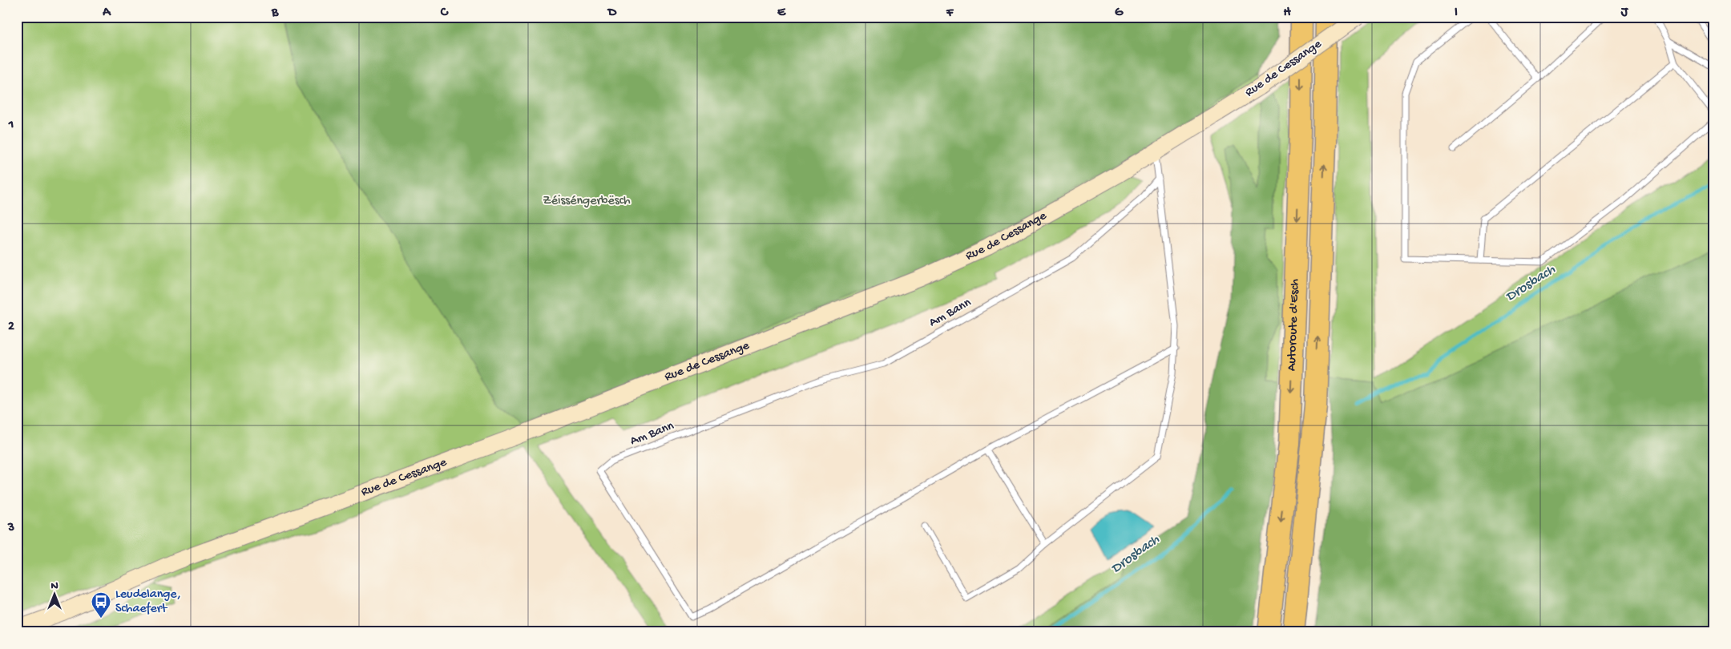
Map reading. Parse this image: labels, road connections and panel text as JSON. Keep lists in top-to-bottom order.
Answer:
{
  "streets": {
    "highway": ["Autoroute d'Esch"],
    "main road": ["Rue de Cessange"],
    "lane": ["Am Bann"]
  },
  "water": ["Drosbach"],
  "parks": ["Zéisséngerbësch"],
  "places": {
    "bus stop": ["Leudelange, Schaefert"]
  },
  "north": "top",
  "grid": {
    "columns": [
      "A",
      "B",
      "C",
      "D",
      "E",
      "F",
      "G",
      "H",
      "I",
      "J"
    ],
    "rows": ["1", "2", "3"]
  }
}
